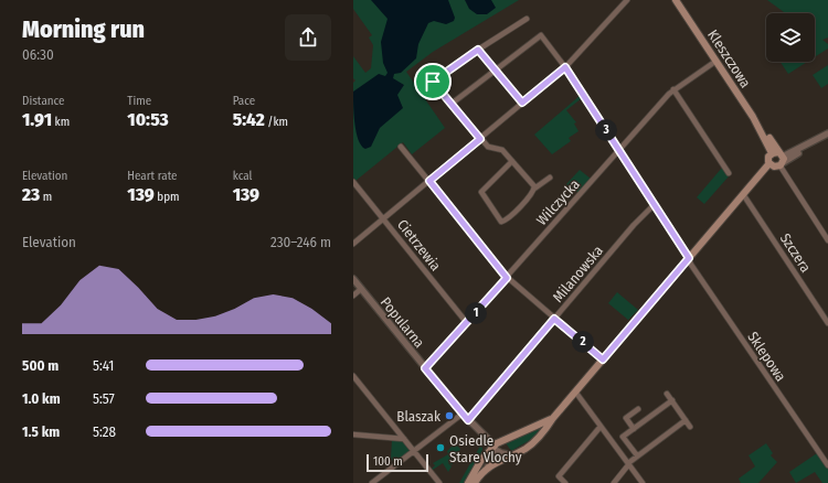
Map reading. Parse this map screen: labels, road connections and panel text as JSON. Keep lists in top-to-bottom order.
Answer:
{
  "streets": {
    "main road": ["Kleszczowa"],
    "street": [
      "Wilczycka",
      "Cietrzewia",
      "Szczera",
      "Milanowska",
      "Popularna",
      "Sklepowa"
    ]
  },
  "crossings": [
    ["Kleszczowa", "Wilczycka"],
    ["Wilczycka", "Cietrzewia"],
    ["Wilczycka", "Popularna"],
    ["Wilczycka", "Sklepowa"],
    ["Milanowska", "Popularna"],
    ["Milanowska", "Sklepowa"]
  ],
  "places": ["Blaszak", "Osiedle Stare Vlochy"],
  "scale_bar": "100 m",
  "page": {
    "heading": ["Morning run", "06:30"],
    "stats": [
      ["Distance", "1.91 km"],
      ["Time", "10:53"],
      ["Pace", "5:42 /km"],
      ["Elevation", "23 m"],
      ["Heart rate", "139 bpm"],
      ["kcal", "139"]
    ],
    "pins": ["3", "1", "2"],
    "chart": ["Elevation", "230–246 m"],
    "list": [
      {
        "name": "500 m",
        "note": "5:41"
      },
      {
        "name": "1.0 km",
        "note": "5:57"
      },
      {
        "name": "1.5 km",
        "note": "5:28"
      }
    ],
    "scale": "100 m"
  }
}
